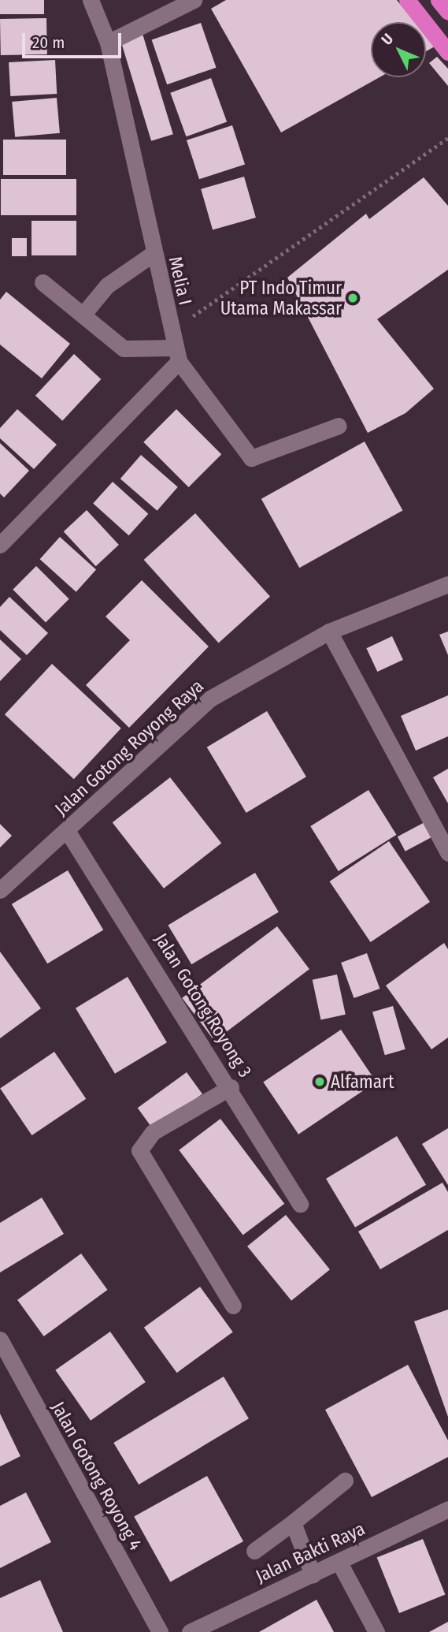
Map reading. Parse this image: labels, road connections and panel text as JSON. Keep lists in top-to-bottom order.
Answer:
{
  "streets": {
    "street": [
      "Melia I",
      "Jalan Gotong Royong Raya",
      "Jalan Gotong Royong 3",
      "Jalan Gotong Royong 4",
      "Jalan Bakti Raya"
    ]
  },
  "crossings": [
    ["Jalan Gotong Royong Raya", "Jalan Gotong Royong 3"]
  ],
  "places": ["PT Indo Timur Utama Makassar", "Alfamart"],
  "scale_bar": "20 m",
  "north": "top left"
}
